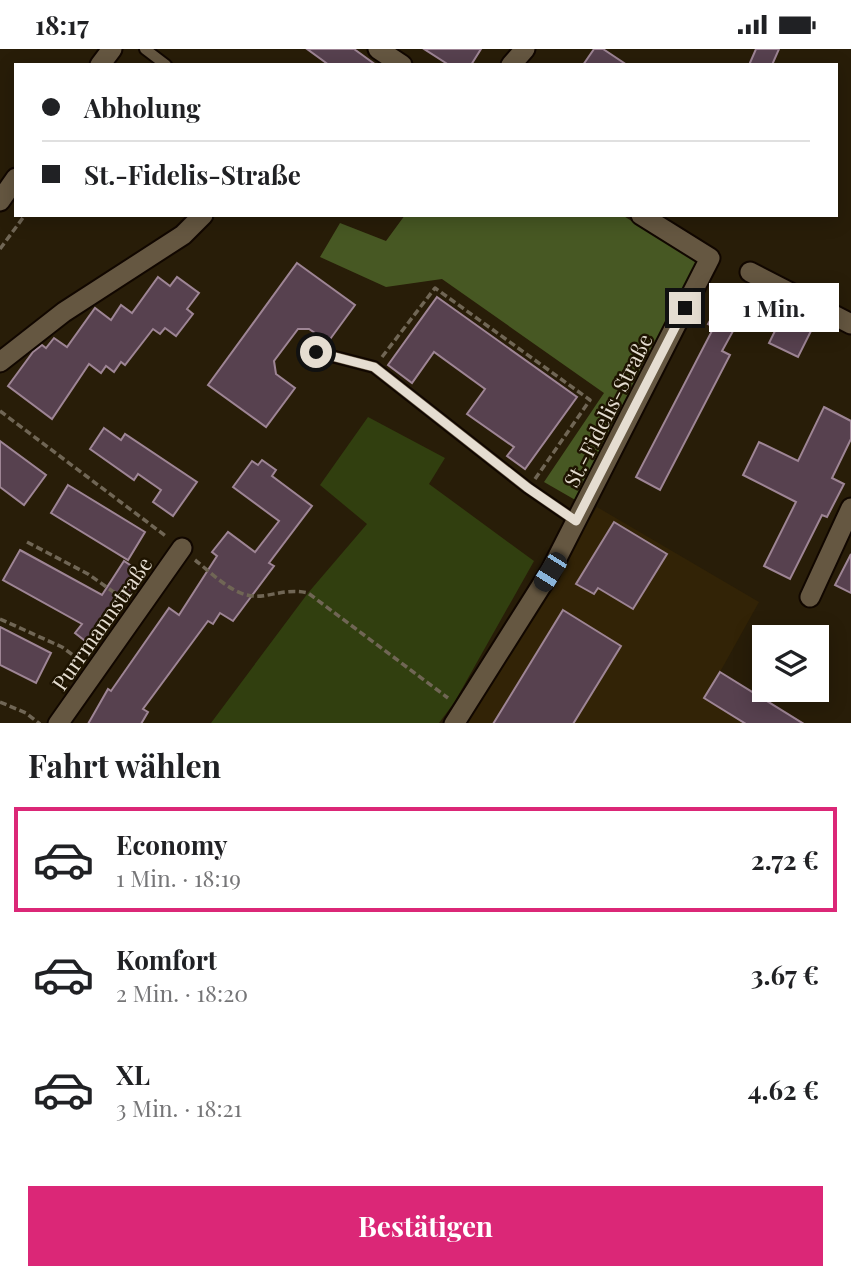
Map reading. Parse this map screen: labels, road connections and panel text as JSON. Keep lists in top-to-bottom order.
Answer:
{
  "streets": {
    "street": ["St.-Fidelis-Straße", "Purrmannstraße"]
  },
  "page": {
    "status": "18:17",
    "banner": ["Abholung", "St.-Fidelis-Straße"],
    "bubble": "1 Min.",
    "heading": "Fahrt wählen",
    "list": [
      {
        "name": "Economy",
        "note": "1 Min. · 18:19",
        "value": "2.72 €"
      },
      {
        "name": "Komfort",
        "note": "2 Min. · 18:20",
        "value": "3.67 €"
      },
      {
        "name": "XL",
        "note": "3 Min. · 18:21",
        "value": "4.62 €"
      }
    ],
    "buttons": "Bestätigen"
  }
}
